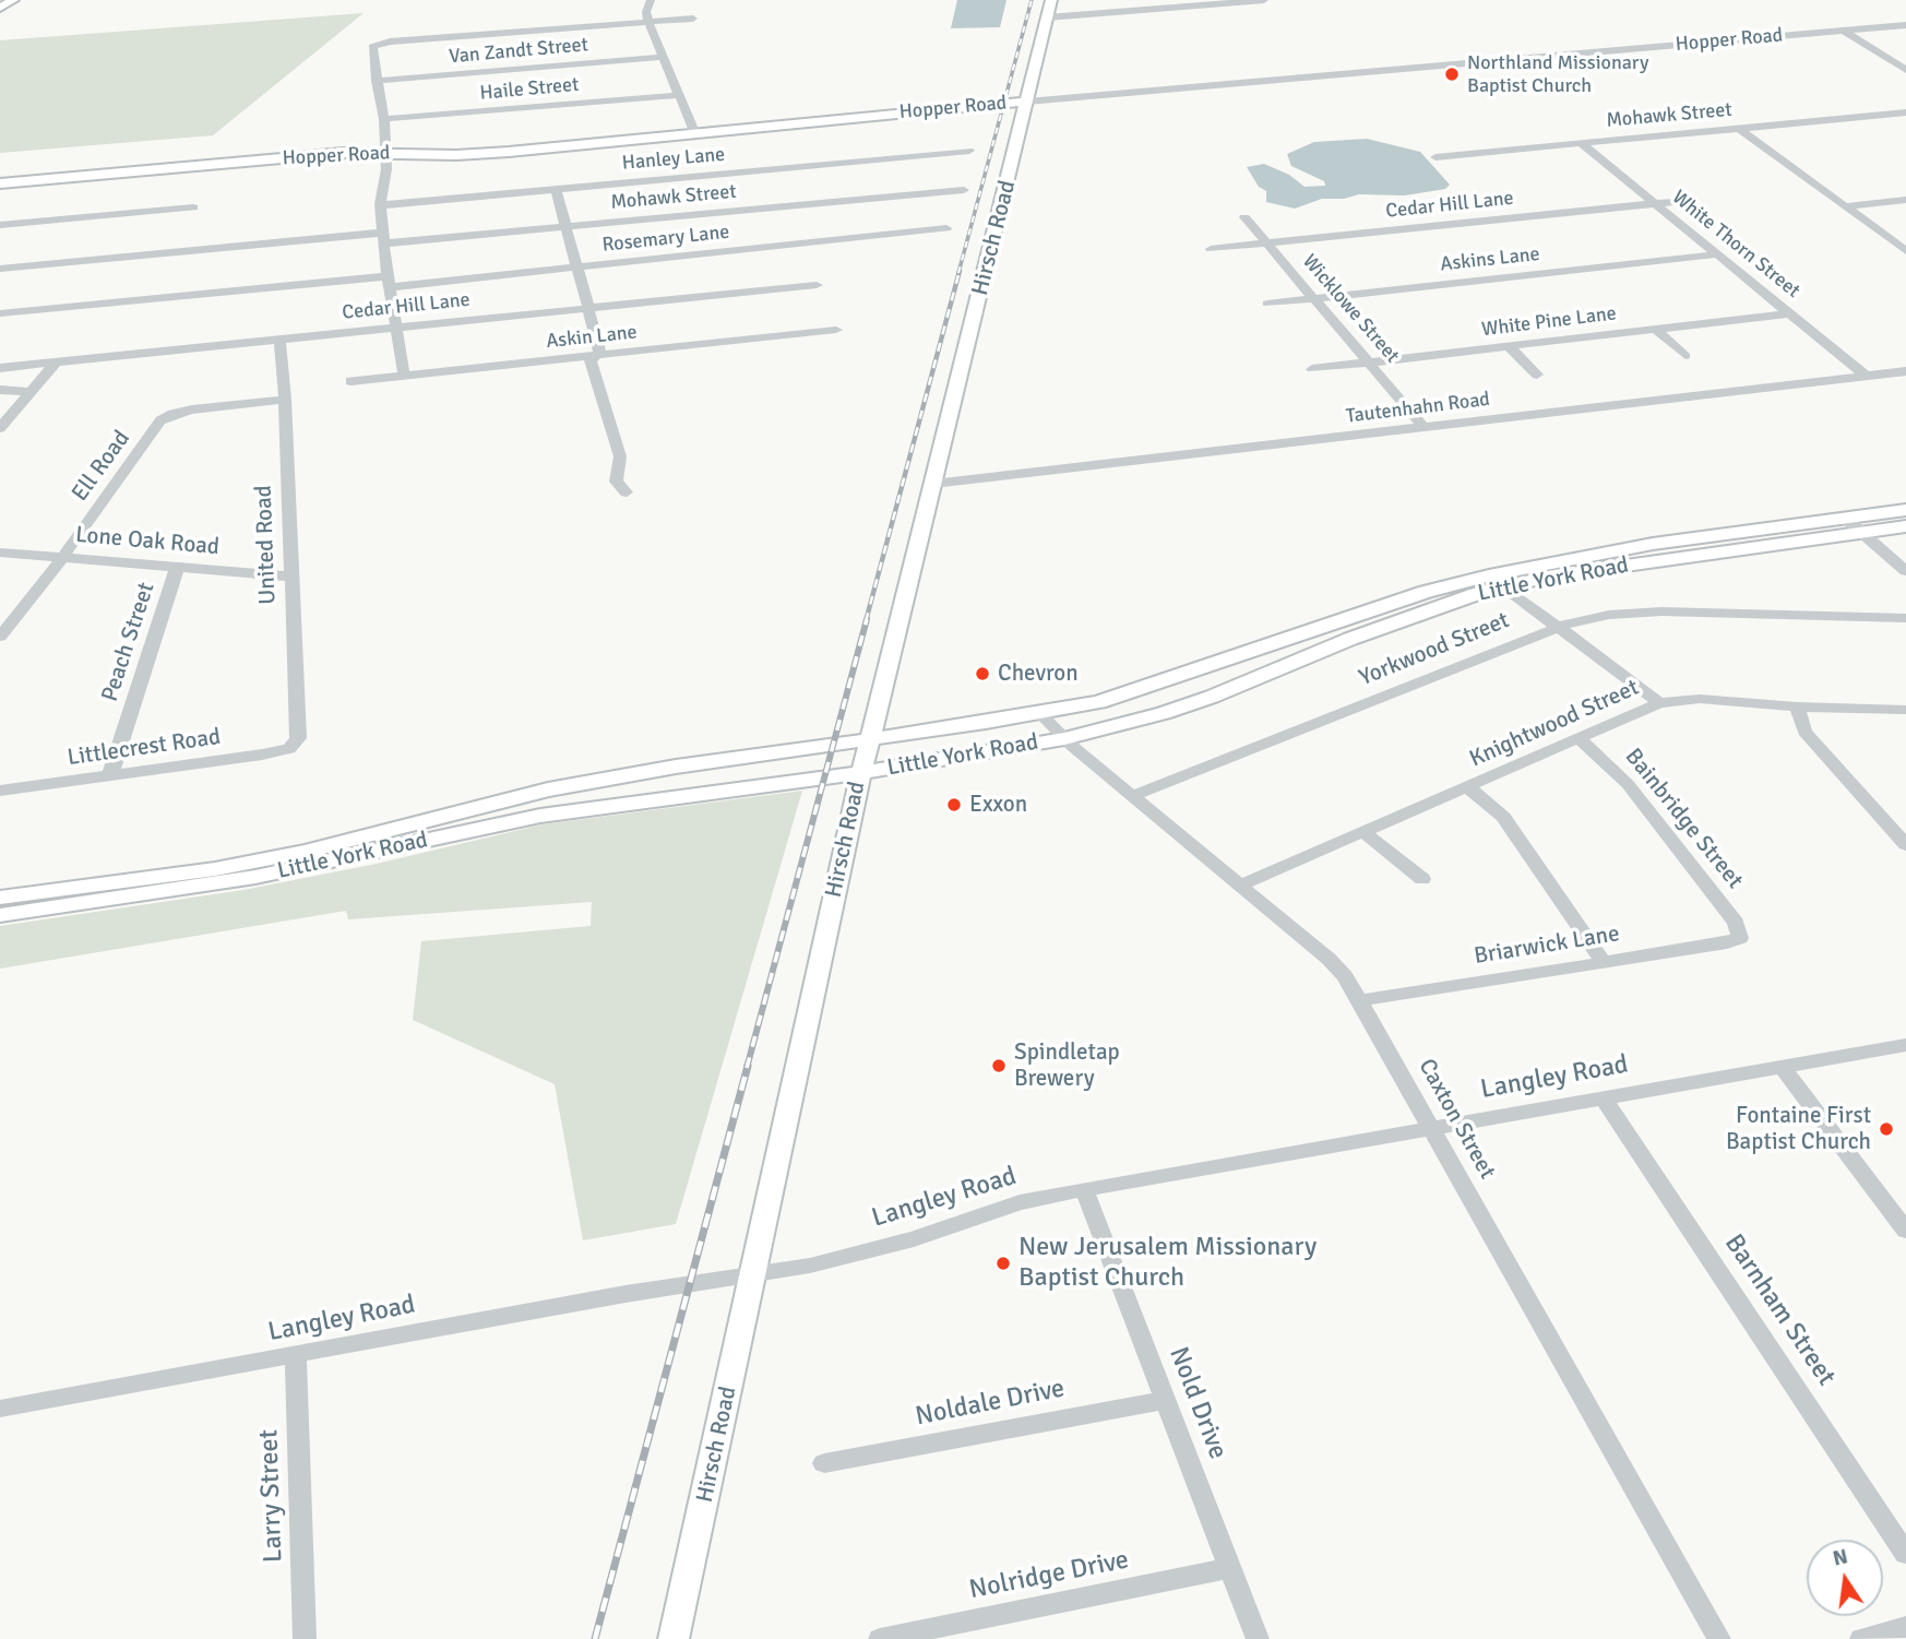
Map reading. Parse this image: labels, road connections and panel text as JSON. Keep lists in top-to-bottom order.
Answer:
{
  "streets": {
    "main road": ["Hopper Road", "Hirsch Road", "Little York Road"],
    "street": [
      "Van Zandt Street",
      "Haile Street",
      "Mohawk Street",
      "Hanley Lane",
      "Cedar Hill Lane",
      "Rosemary Lane",
      "White Thorn Street",
      "Askins Lane",
      "Wicklowe Street",
      "White Pine Lane",
      "Askin Lane",
      "Tautenhahn Road",
      "Ell Road",
      "Lone Oak Road",
      "United Road",
      "Peach Street",
      "Yorkwood Street",
      "Knightwood Street",
      "Littlecrest Road",
      "Bainbridge Street",
      "Briarwick Lane",
      "Langley Road",
      "Caxton Street",
      "Barnham Street",
      "Noldale Drive",
      "Nold Drive",
      "Larry Street",
      "Nolridge Drive"
    ]
  },
  "crossings": [
    ["Hopper Road", "Hirsch Road"],
    ["Mohawk Street", "White Thorn Street"],
    ["Cedar Hill Lane", "White Thorn Street"],
    ["Cedar Hill Lane", "Wicklowe Street"],
    ["Cedar Hill Lane", "United Road"],
    ["Hirsch Road", "Tautenhahn Road"],
    ["Hirsch Road", "Little York Road"],
    ["Hirsch Road", "Langley Road"],
    ["White Thorn Street", "Askins Lane"],
    ["White Thorn Street", "White Pine Lane"],
    ["White Thorn Street", "Tautenhahn Road"],
    ["Askins Lane", "Wicklowe Street"],
    ["Wicklowe Street", "White Pine Lane"],
    ["Wicklowe Street", "Tautenhahn Road"],
    ["Ell Road", "Lone Oak Road"],
    ["Ell Road", "United Road"],
    ["Lone Oak Road", "United Road"],
    ["Lone Oak Road", "Peach Street"],
    ["United Road", "Littlecrest Road"],
    ["Little York Road", "Caxton Street"],
    ["Peach Street", "Littlecrest Road"],
    ["Yorkwood Street", "Caxton Street"],
    ["Knightwood Street", "Bainbridge Street"],
    ["Knightwood Street", "Caxton Street"],
    ["Bainbridge Street", "Briarwick Lane"],
    ["Briarwick Lane", "Caxton Street"],
    ["Langley Road", "Caxton Street"],
    ["Langley Road", "Barnham Street"],
    ["Langley Road", "Nold Drive"],
    ["Langley Road", "Larry Street"],
    ["Noldale Drive", "Nold Drive"],
    ["Nold Drive", "Nolridge Drive"]
  ],
  "places": [
    "Northland Missionary Baptist Church",
    "Chevron",
    "Exxon",
    "Spindletap Brewery",
    "Fontaine First Baptist Church",
    "New Jerusalem Missionary Baptist Church"
  ],
  "north": "top"
}
